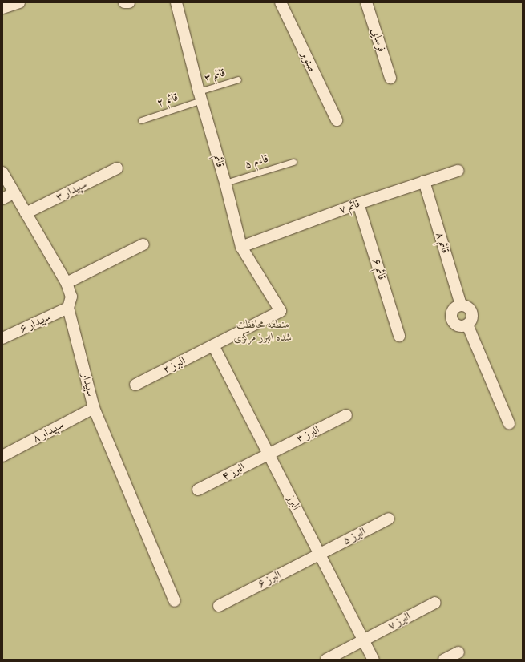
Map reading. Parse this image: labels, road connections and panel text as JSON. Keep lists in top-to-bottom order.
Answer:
{
  "streets": {
    "street": [
      "فرسایی",
      "صنوبر",
      "قائم",
      "سپیدار ۳",
      "قائم ۷",
      "قائم ۸",
      "قائم ۶",
      "سپیدار ۶",
      "البرز ۲",
      "سپیدار",
      "سپیدار ۸",
      "البرز ۳",
      "البرز ۴",
      "البرز",
      "البرز ۵",
      "البرز ۶",
      "البرز ۷"
    ],
    "lane": ["قائم ۳", "قائم ۲", "قاءم ۵"]
  },
  "crossings": [
    ["قائم ۳", "قائم ۲"],
    ["قائم ۳", "قائم"],
    ["قائم ۲", "قائم"],
    ["قائم", "قاءم ۵"],
    ["قائم", "قائم ۷"],
    ["قائم", "البرز ۲"],
    ["سپیدار ۳", "سپیدار"],
    ["قائم ۷", "قائم ۸"],
    ["قائم ۷", "قائم ۶"],
    ["سپیدار ۶", "سپیدار"],
    ["البرز ۲", "البرز"],
    ["سپیدار", "سپیدار ۸"],
    ["البرز ۳", "البرز ۴"],
    ["البرز ۳", "البرز"],
    ["البرز ۴", "البرز"],
    ["البرز", "البرز ۵"],
    ["البرز", "البرز ۶"],
    ["البرز", "البرز ۷"],
    ["البرز ۵", "البرز ۶"]
  ],
  "parks": ["منطقه محافظت شده البرز مرکزی"]
}
